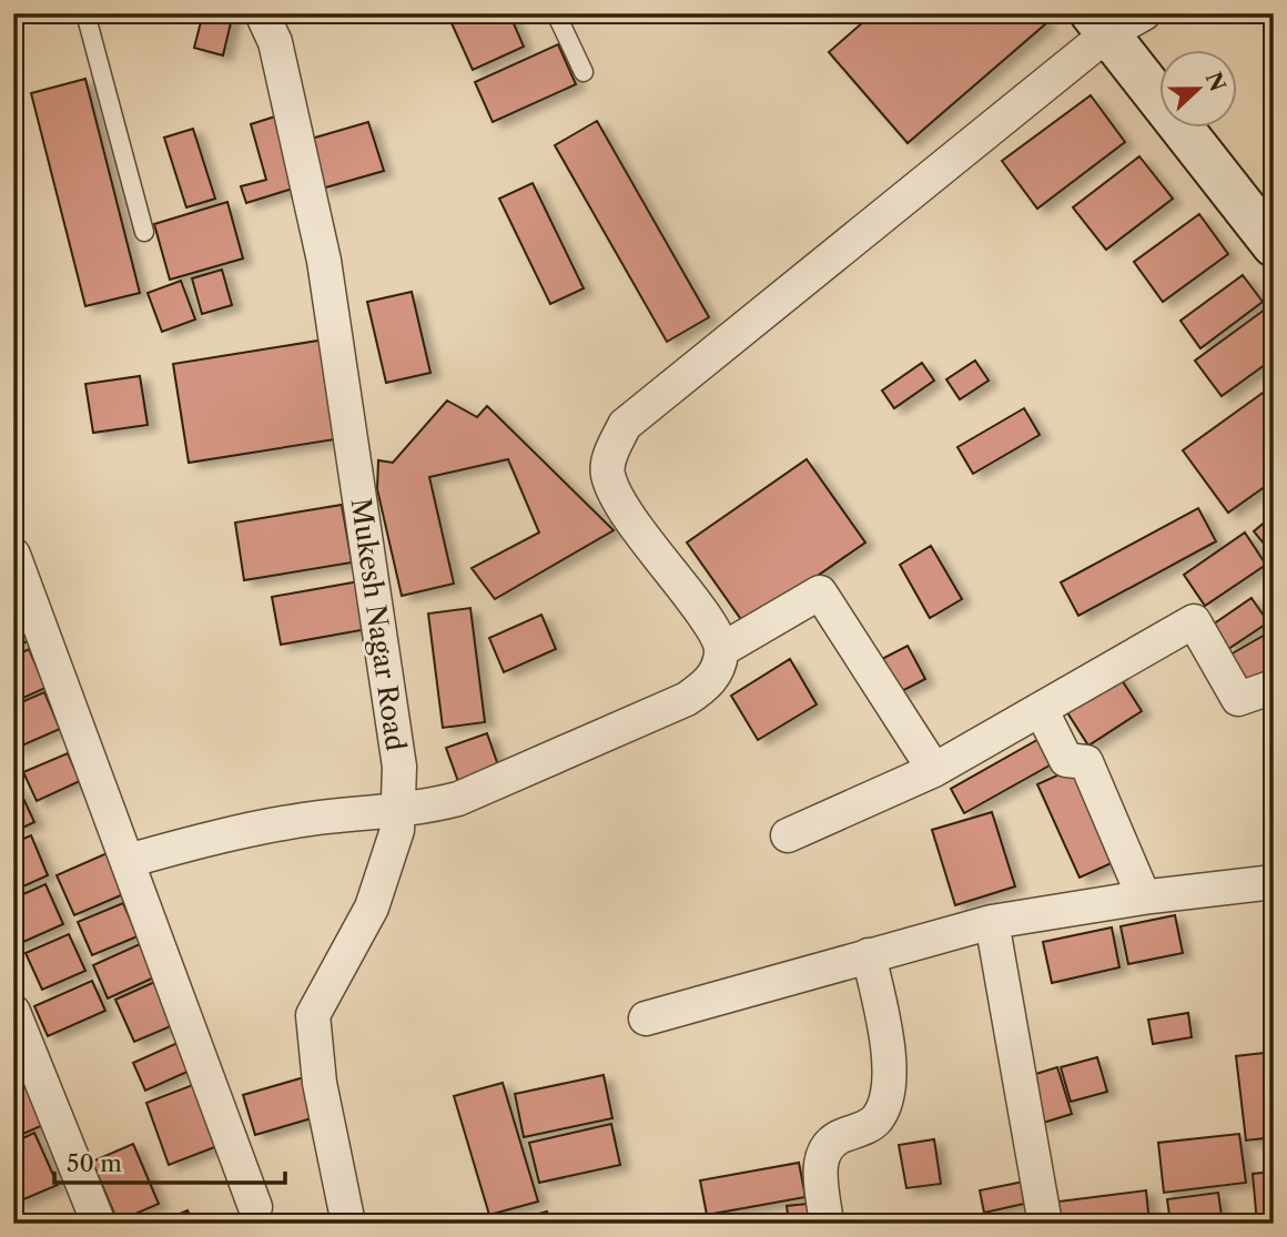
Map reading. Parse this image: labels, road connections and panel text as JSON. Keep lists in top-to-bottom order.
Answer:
{
  "streets": {
    "street": ["Mukesh Nagar Road"]
  },
  "scale_bar": "50 m",
  "north": "right"
}
